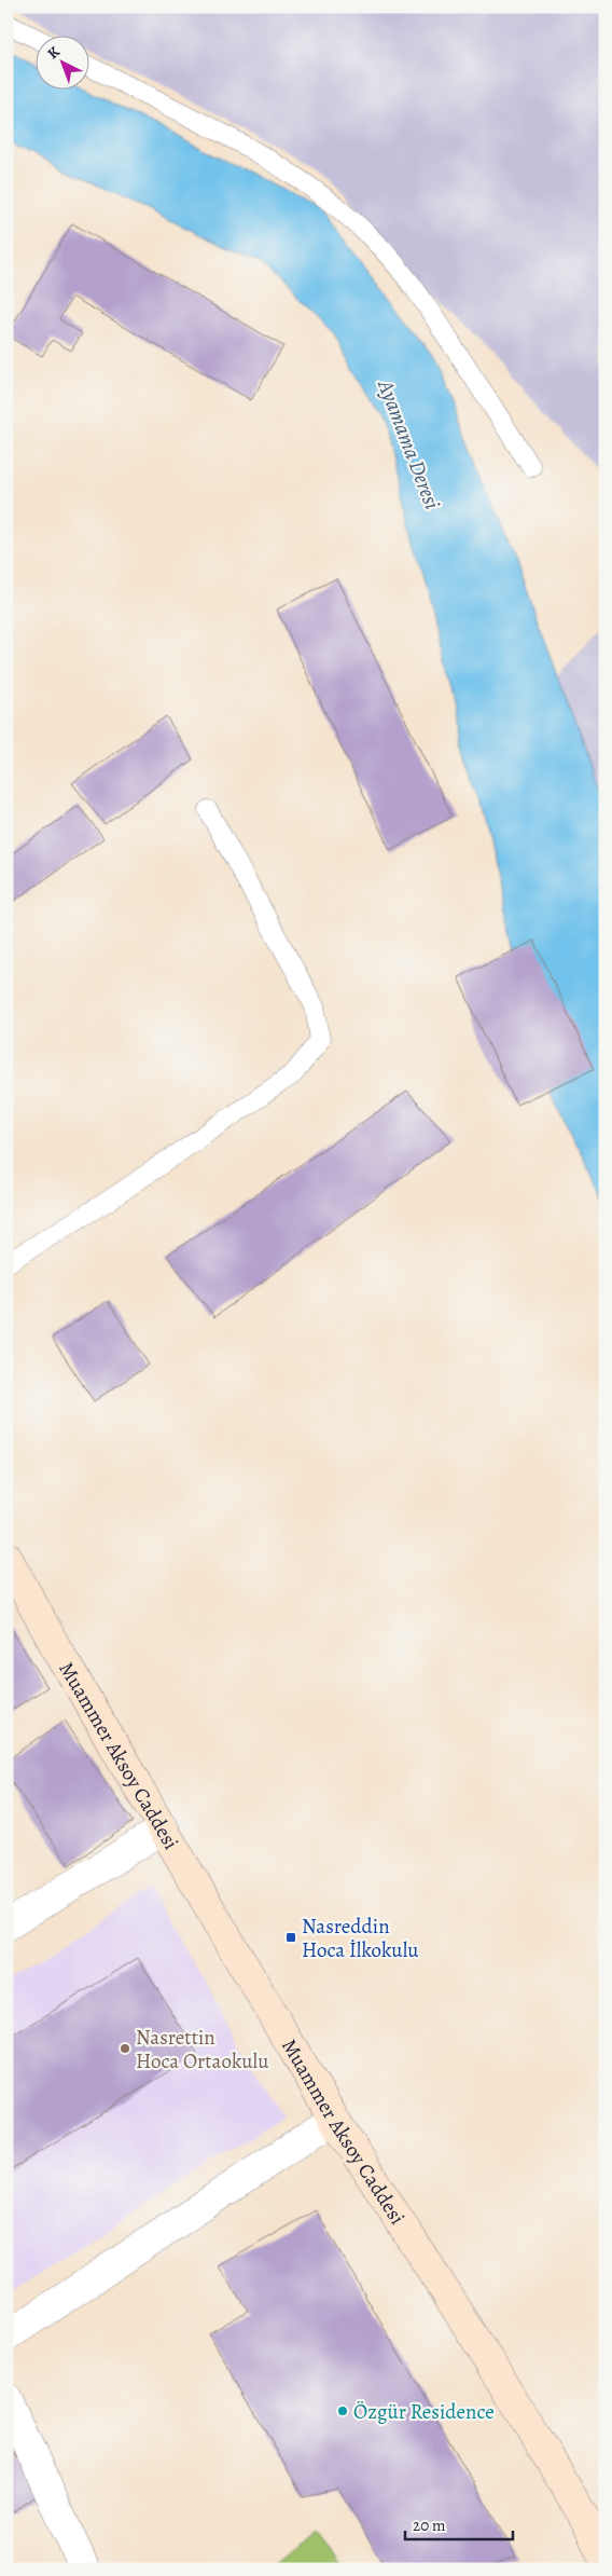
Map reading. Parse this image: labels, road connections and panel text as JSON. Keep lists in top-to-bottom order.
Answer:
{
  "streets": {
    "main road": ["Muammer Aksoy Caddesi"]
  },
  "water": ["Ayamama Deresi"],
  "places": {
    "transit": ["Nasreddin Hoca İlkokulu"],
    "other": ["Nasrettin Hoca Ortaokulu", "Özgür Residence"]
  },
  "scale_bar": "20 m",
  "north": "top left"
}
